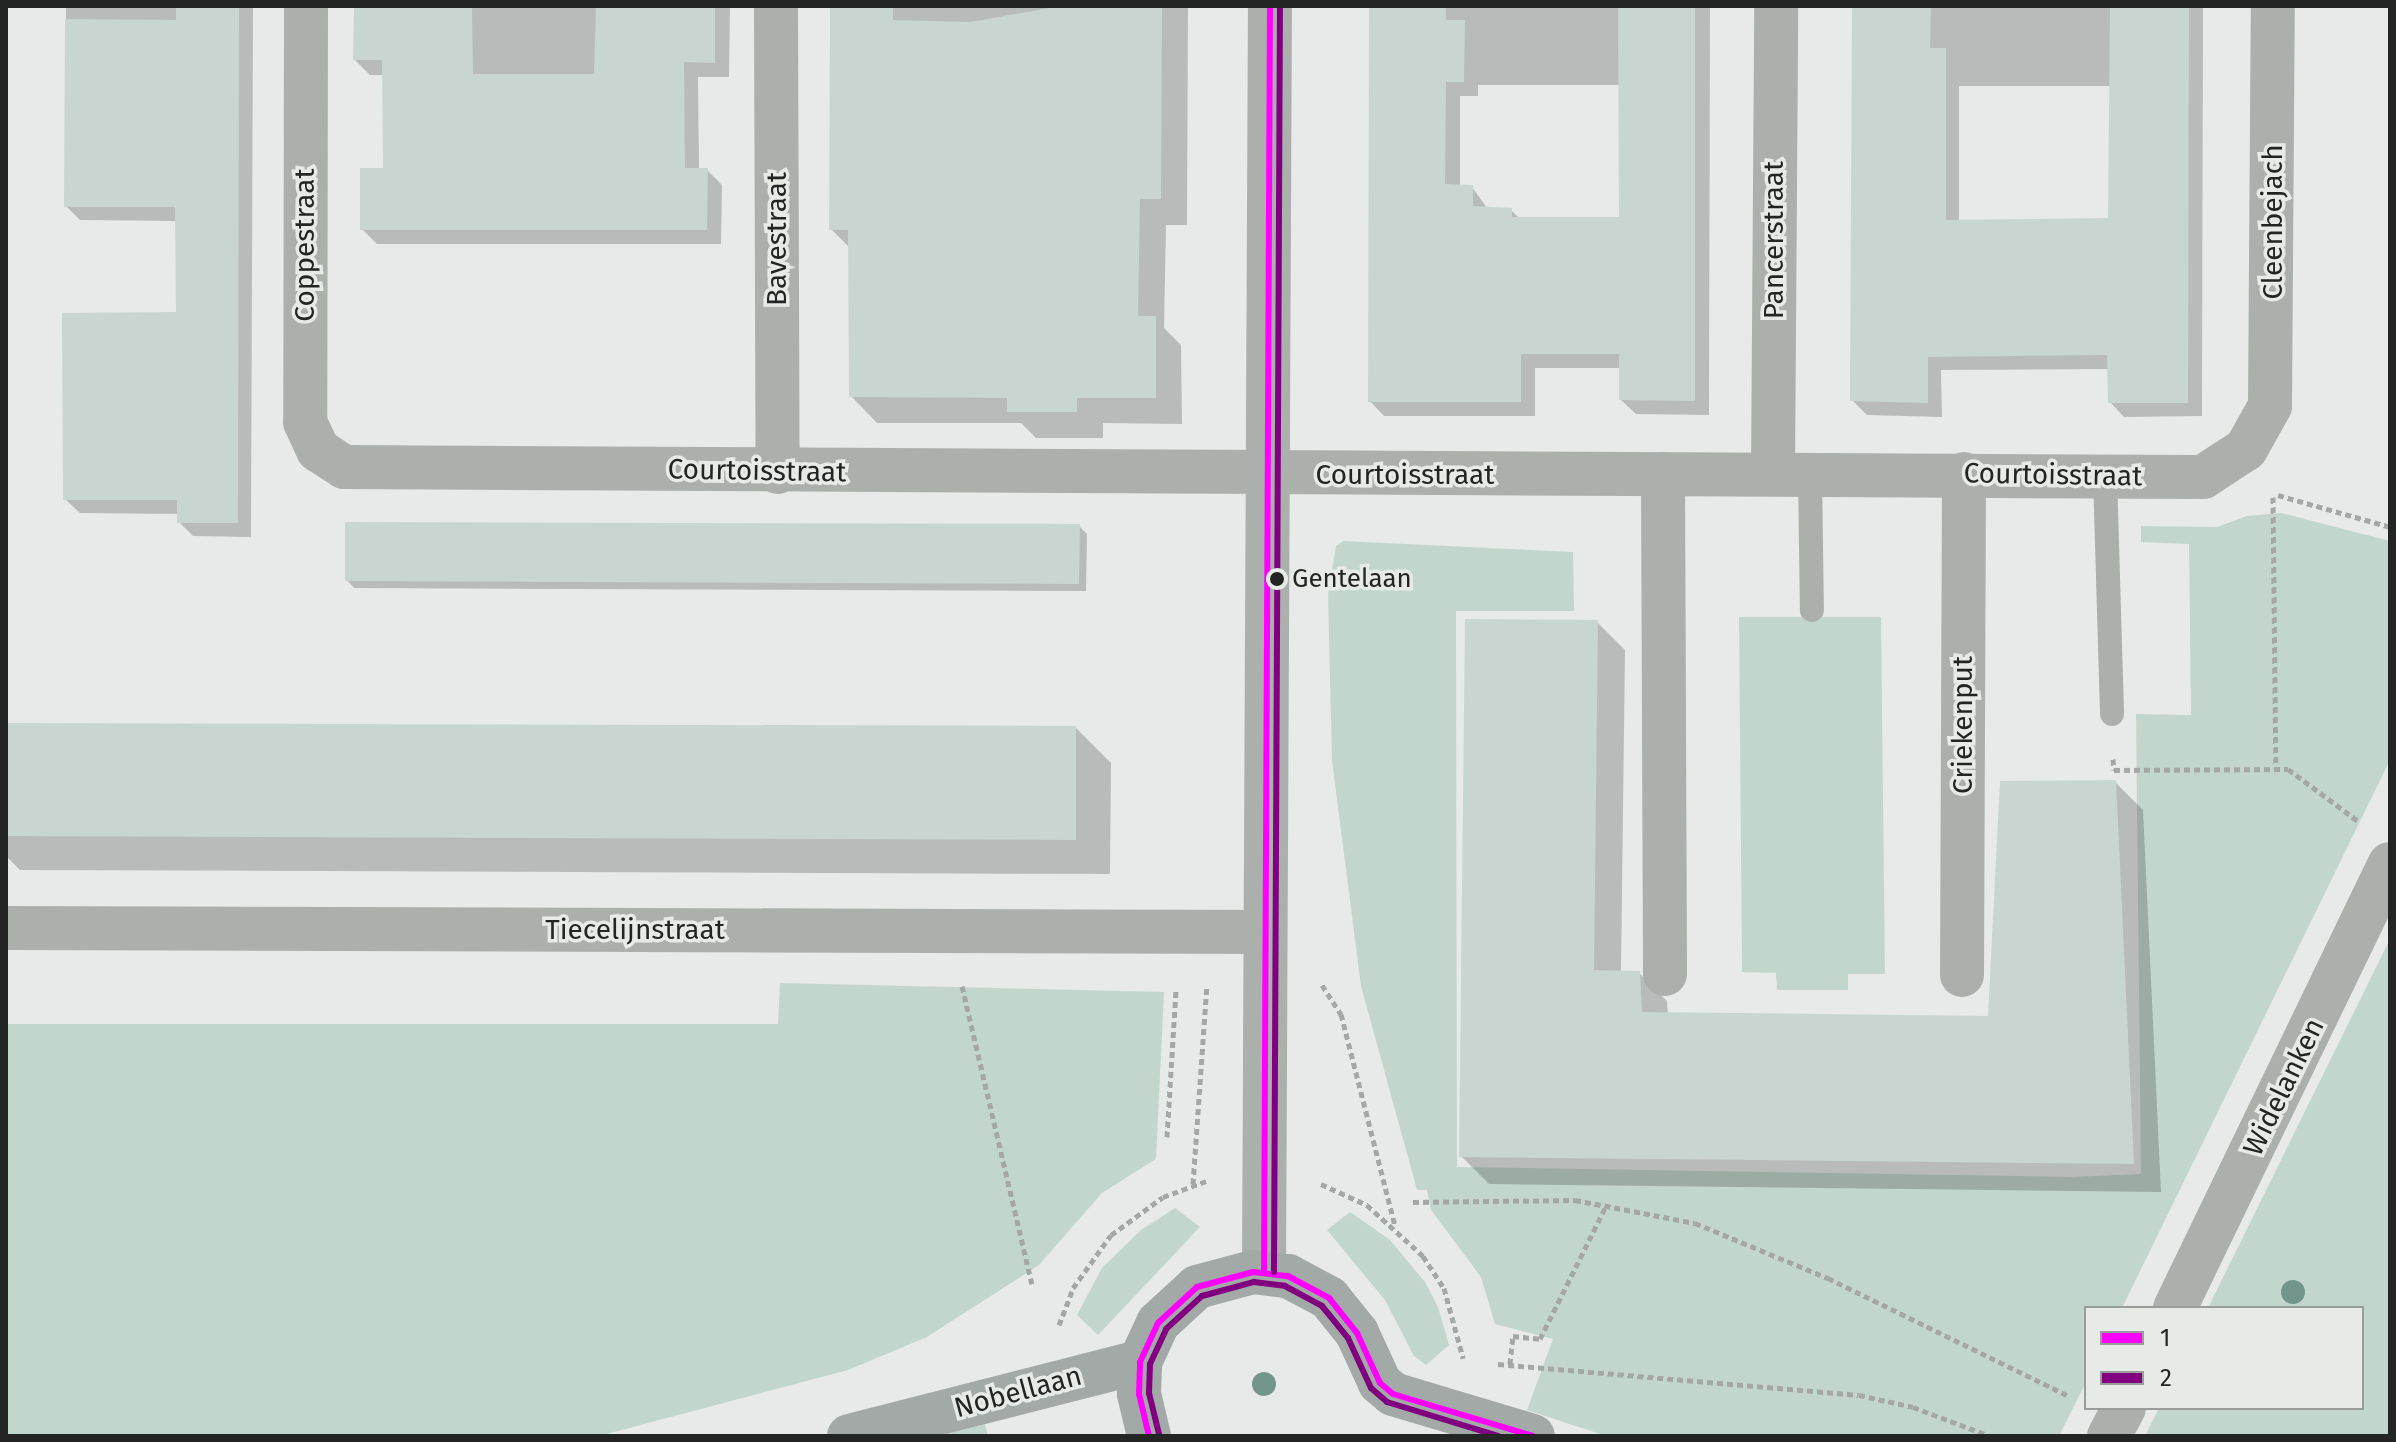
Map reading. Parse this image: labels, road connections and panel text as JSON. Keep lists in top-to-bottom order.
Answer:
{
  "streets": {
    "main road": ["Nobellaan"],
    "street": [
      "Cleenbejach",
      "Bavestraat",
      "Pancerstraat",
      "Coppestraat",
      "Courtoisstraat",
      "Criekenput",
      "Tiecelijnstraat",
      "Widelanken"
    ]
  },
  "crossings": [
    ["Cleenbejach", "Courtoisstraat"],
    ["Bavestraat", "Courtoisstraat"],
    ["Pancerstraat", "Courtoisstraat"],
    ["Coppestraat", "Courtoisstraat"],
    ["Courtoisstraat", "Criekenput"]
  ],
  "places": ["Gentelaan"],
  "lines": ["transit line 1", "transit line 2"],
  "legend": ["1", "2"]
}
